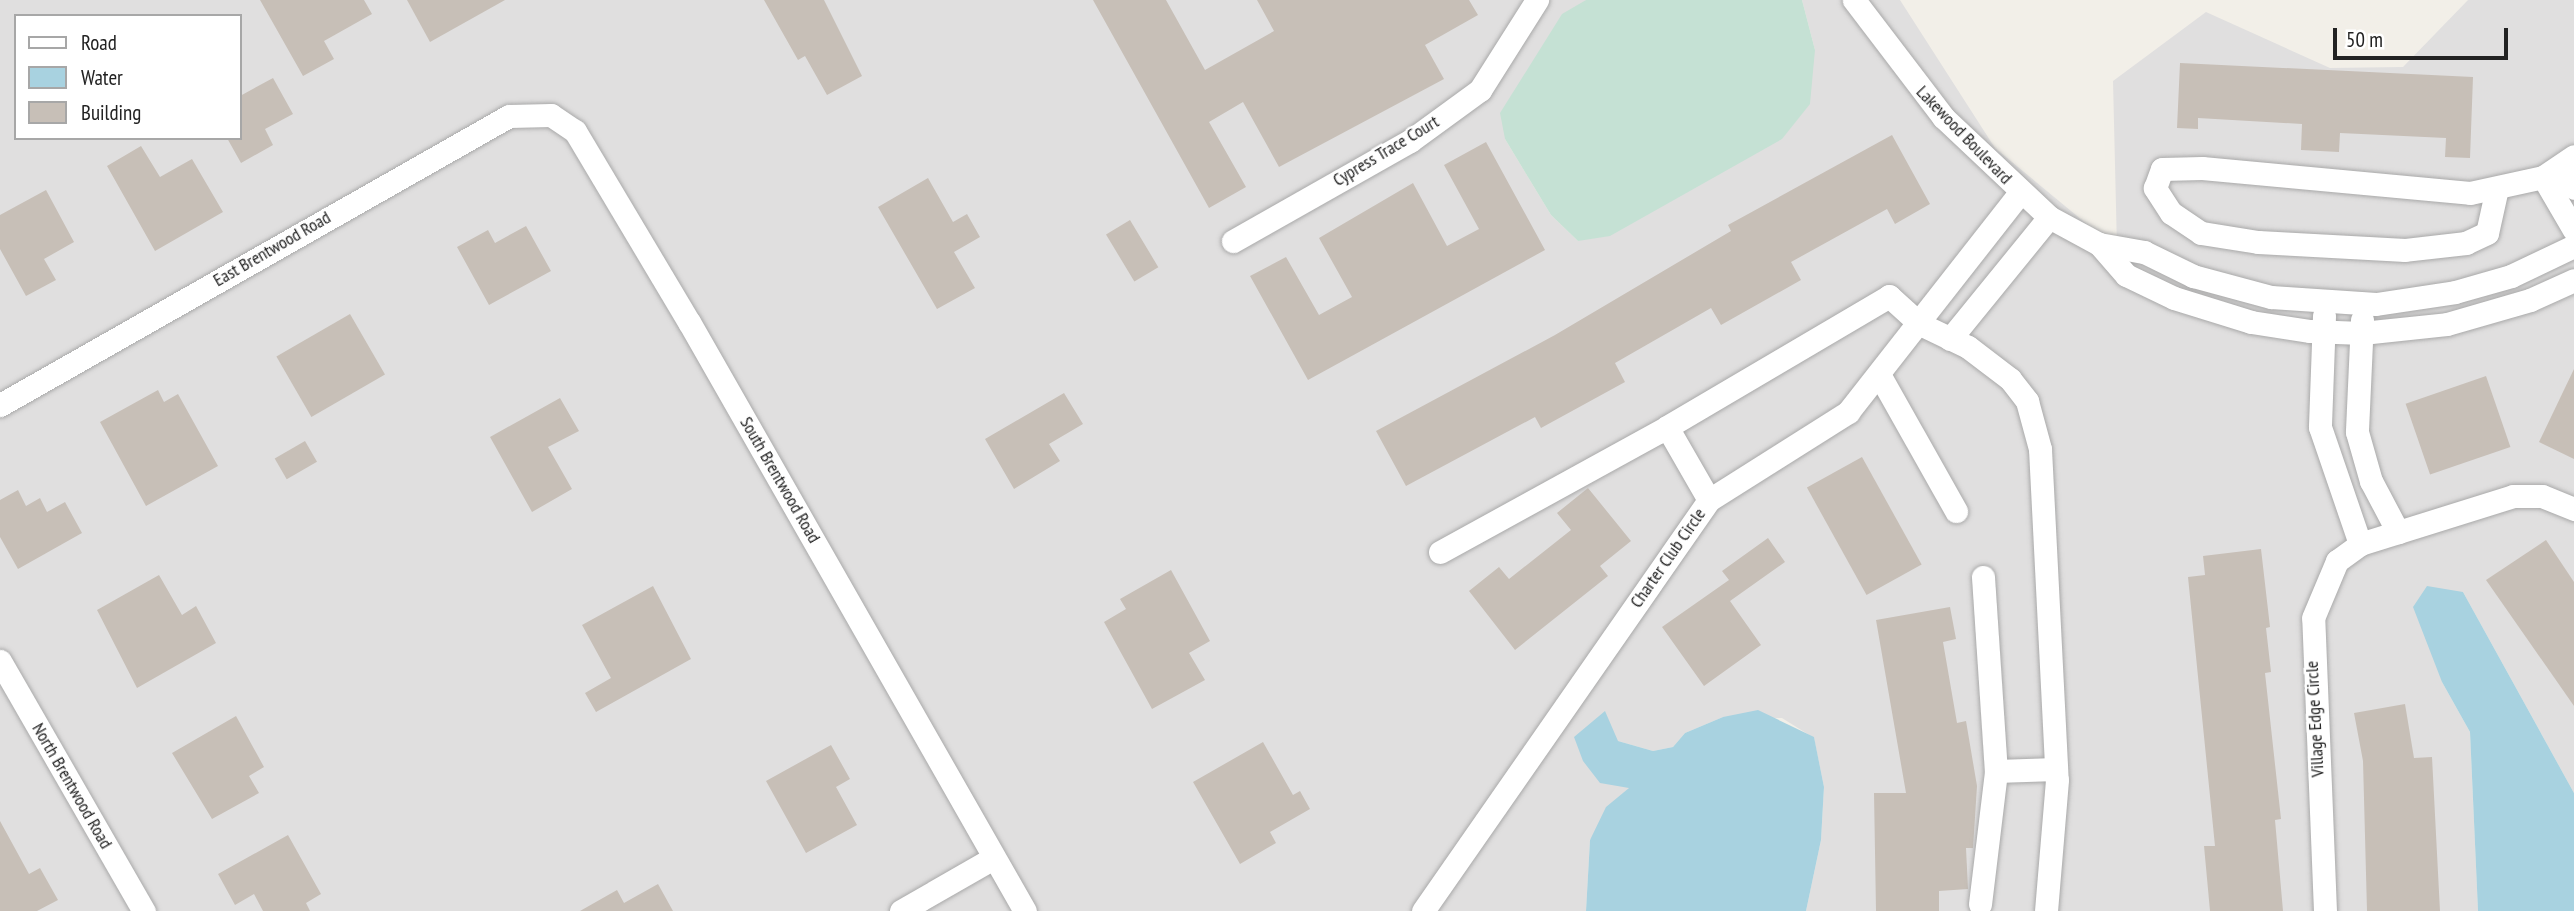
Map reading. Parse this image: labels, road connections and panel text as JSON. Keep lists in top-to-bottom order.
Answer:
{
  "streets": {
    "street": [
      "Lakewood Boulevard",
      "Cypress Trace Court",
      "East Brentwood Road",
      "South Brentwood Road",
      "Charter Club Circle",
      "Village Edge Circle",
      "North Brentwood Road"
    ]
  },
  "crossings": [
    ["Lakewood Boulevard", "Charter Club Circle"],
    ["East Brentwood Road", "South Brentwood Road"]
  ],
  "legend": ["Road", "Water", "Building"],
  "scale_bar": "50 m"
}
